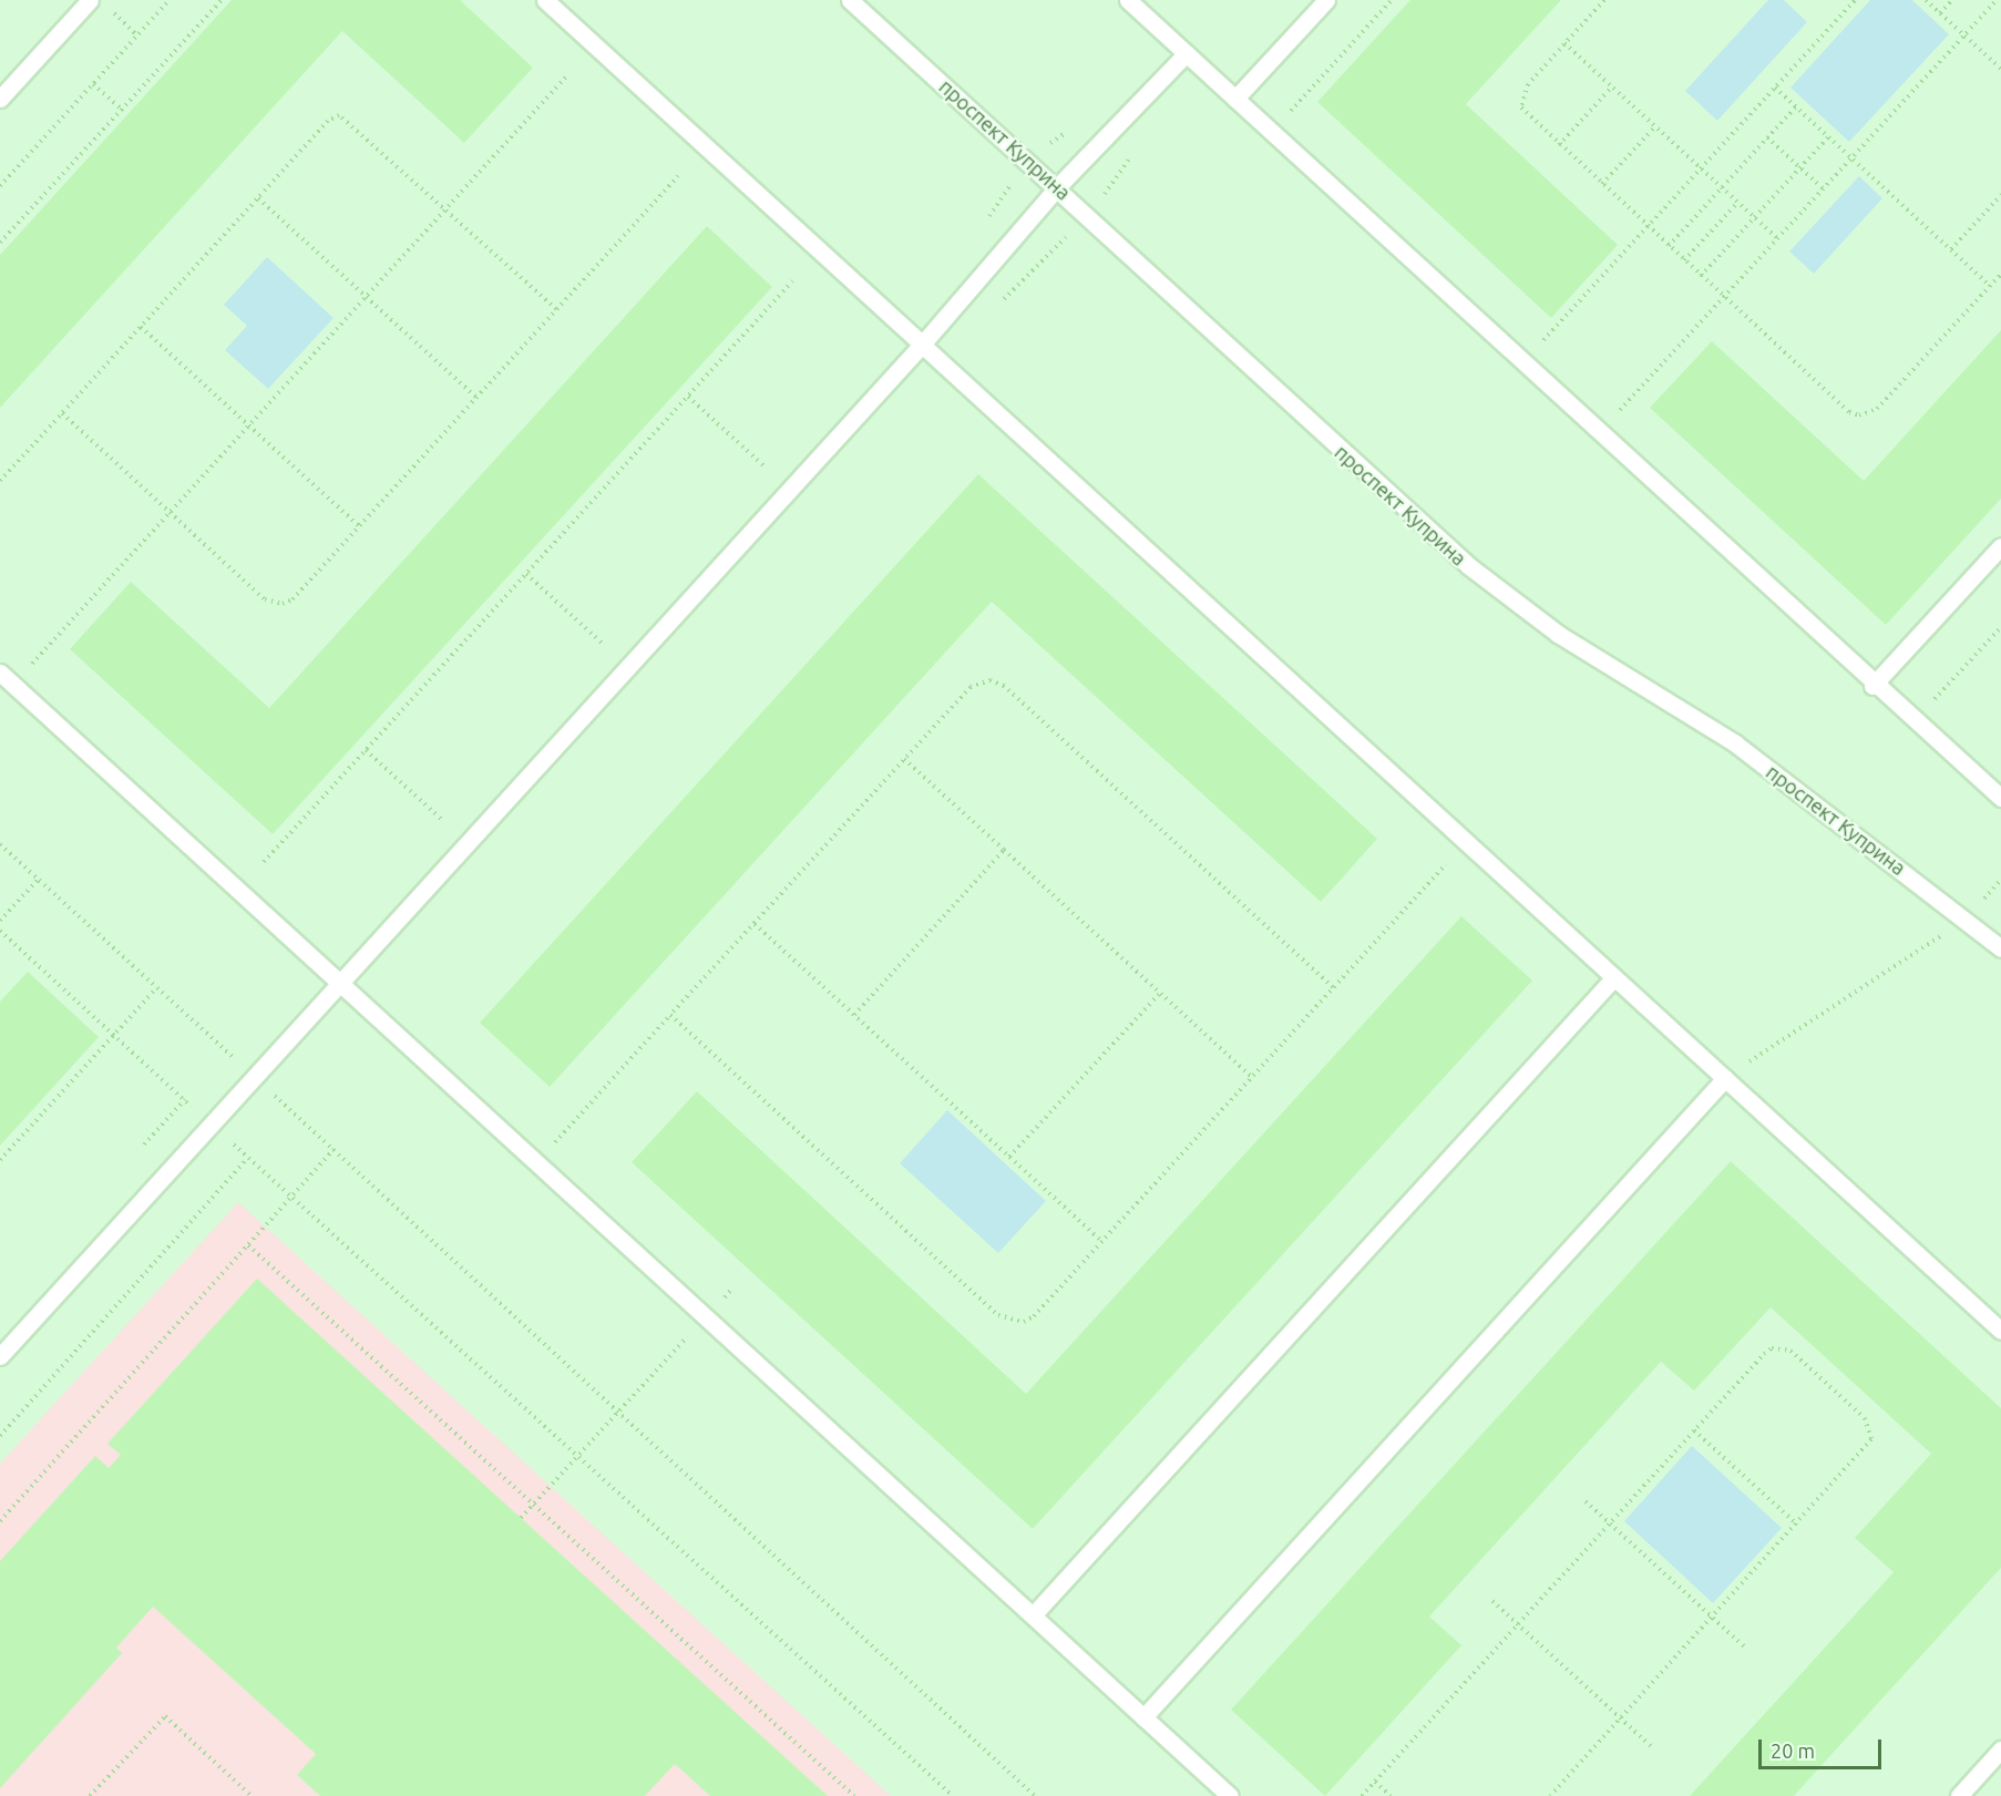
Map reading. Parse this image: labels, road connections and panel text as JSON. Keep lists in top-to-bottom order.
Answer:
{
  "streets": {
    "lane": ["проспект Куприна"]
  },
  "scale_bar": "20 m"
}
